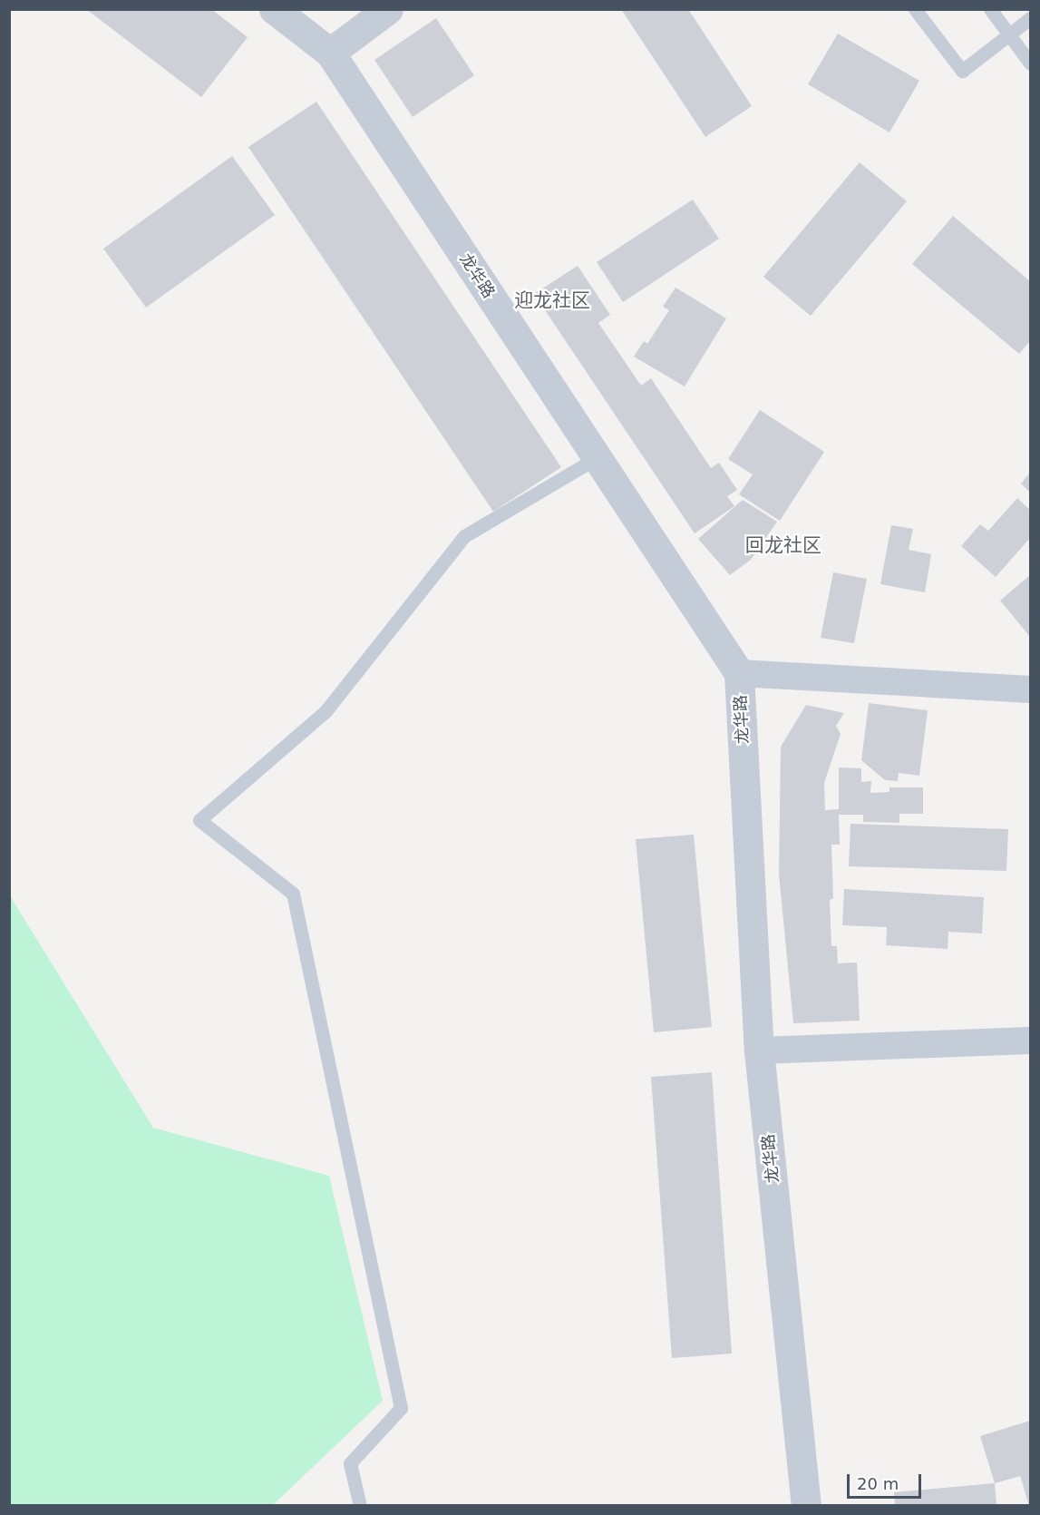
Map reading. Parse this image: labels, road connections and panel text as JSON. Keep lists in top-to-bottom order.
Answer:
{
  "streets": {
    "street": ["龙华路"]
  },
  "districts": ["迎龙社区", "回龙社区"],
  "scale_bar": "20 m"
}
